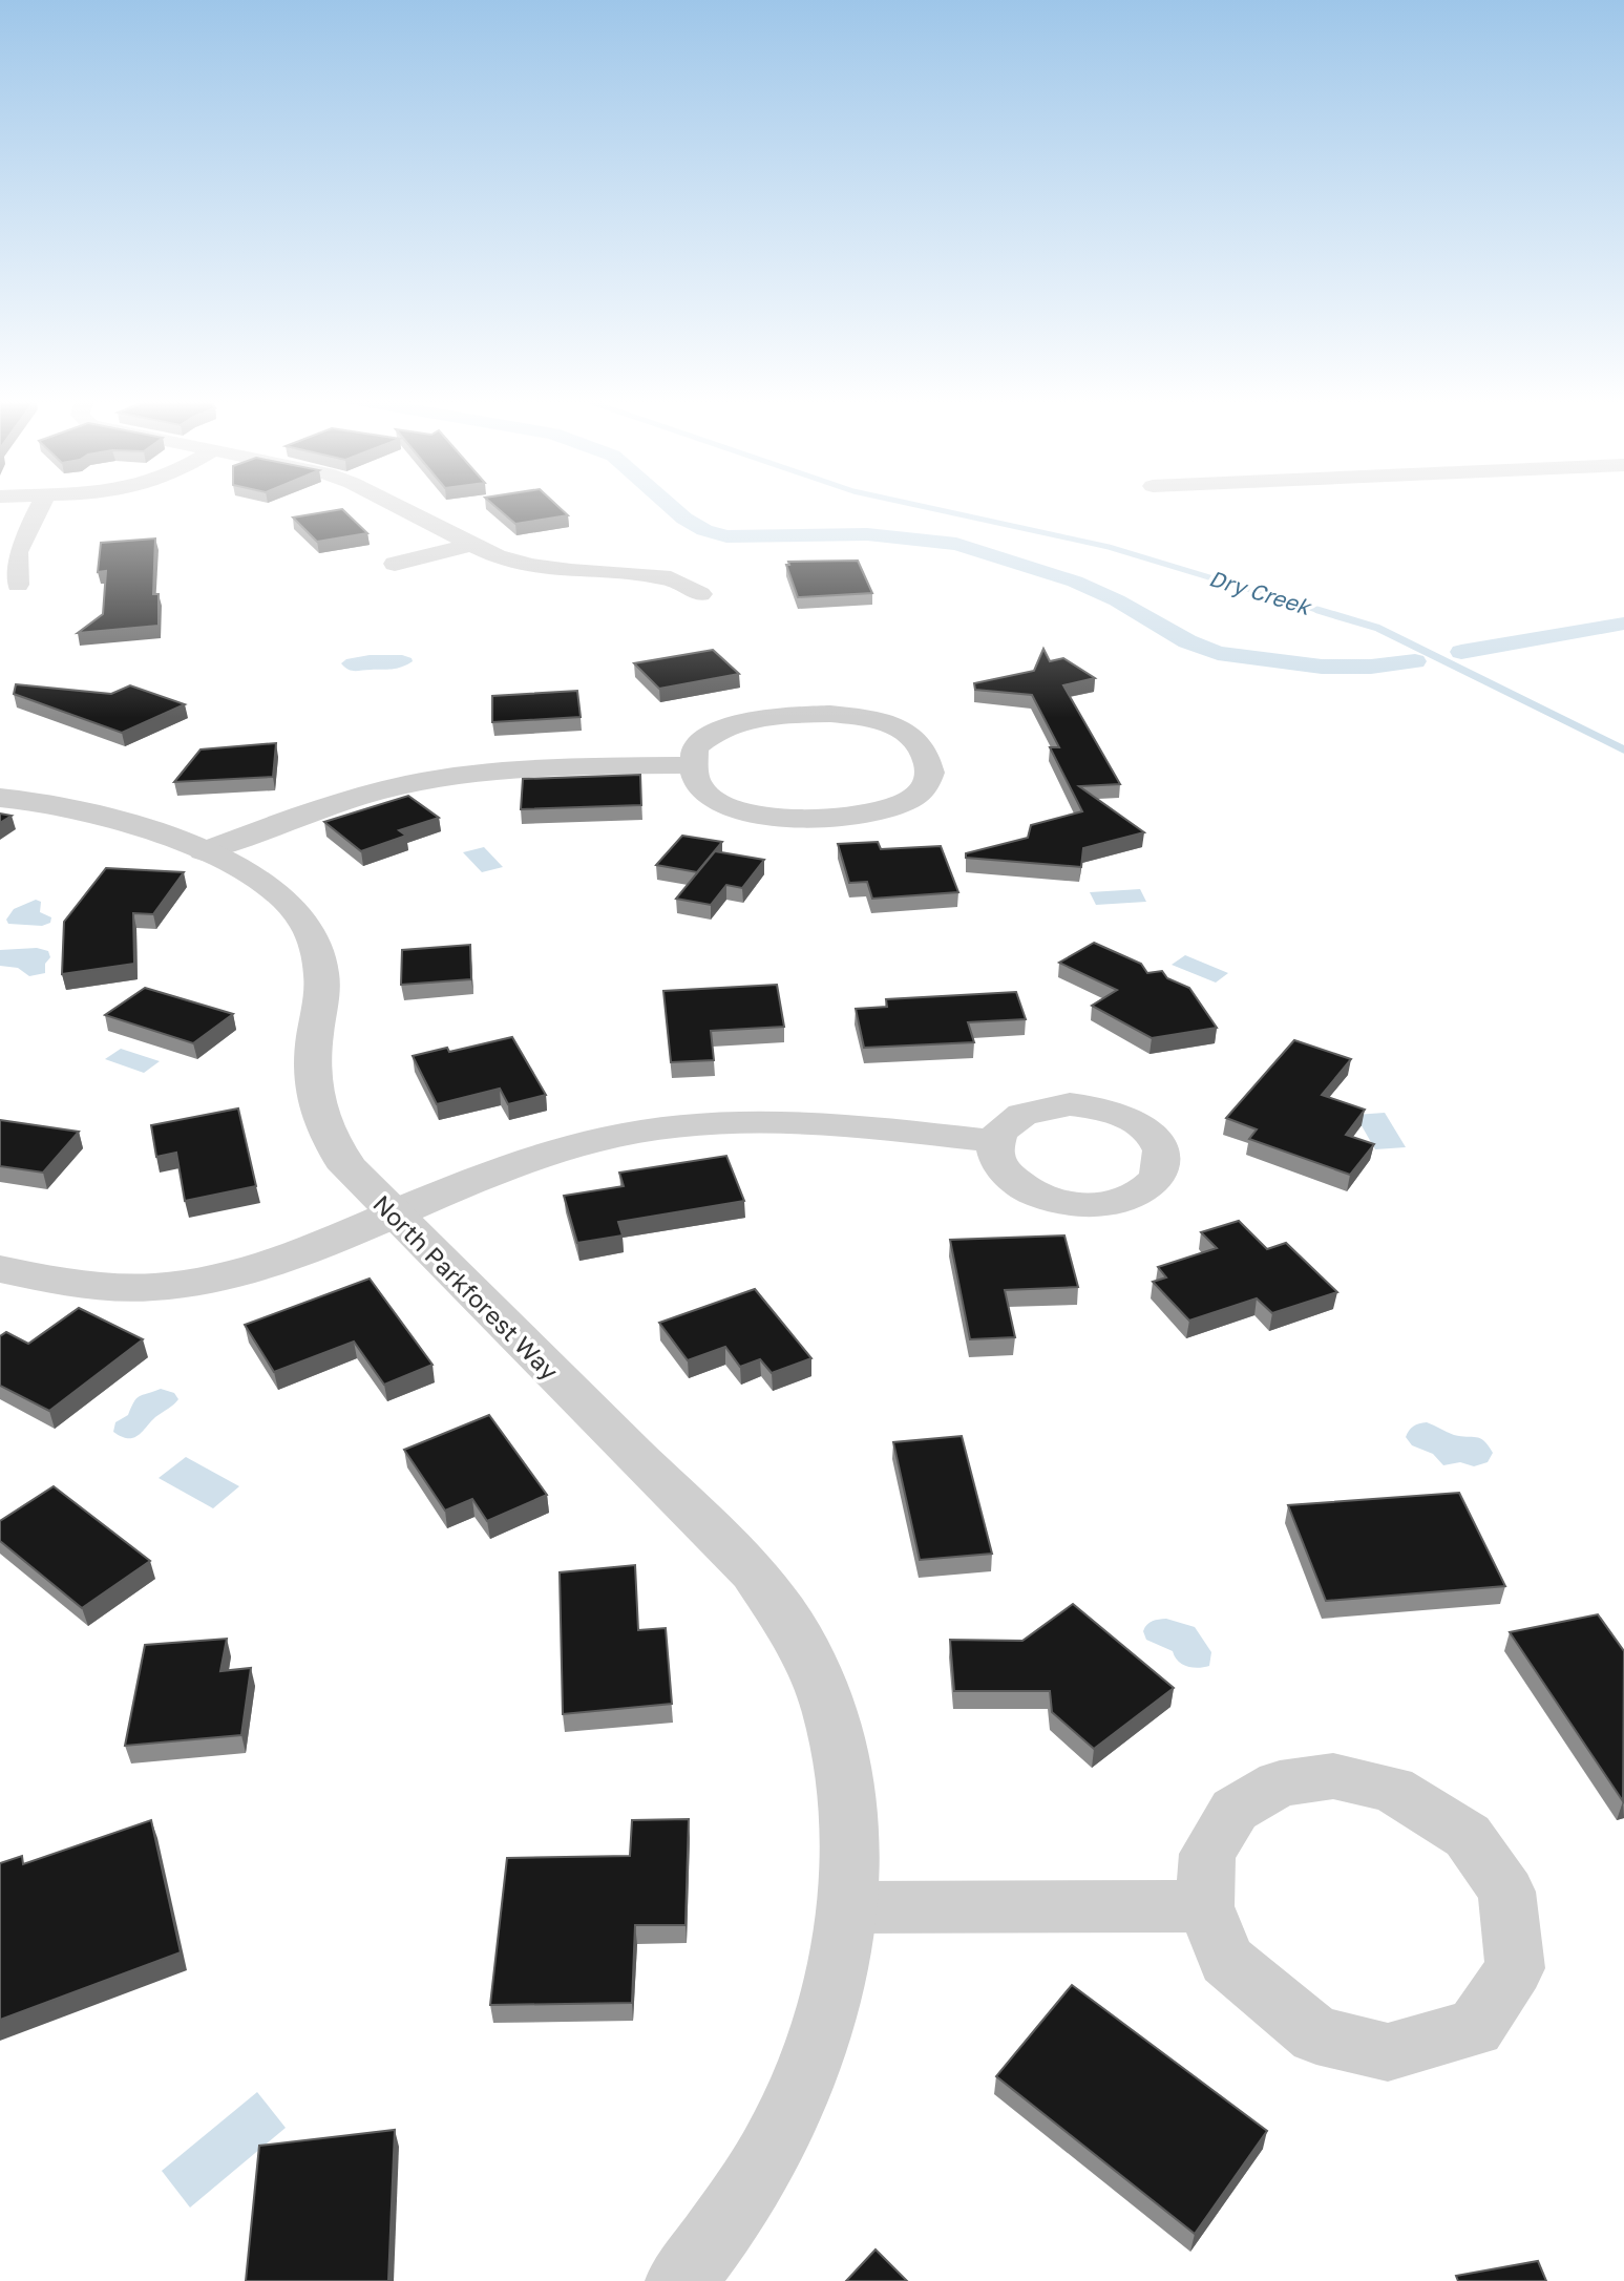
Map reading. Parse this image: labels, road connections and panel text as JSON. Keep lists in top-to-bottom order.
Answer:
{
  "streets": {
    "street": ["North Parkforest Way"]
  },
  "water": ["Dry Creek"]
}
